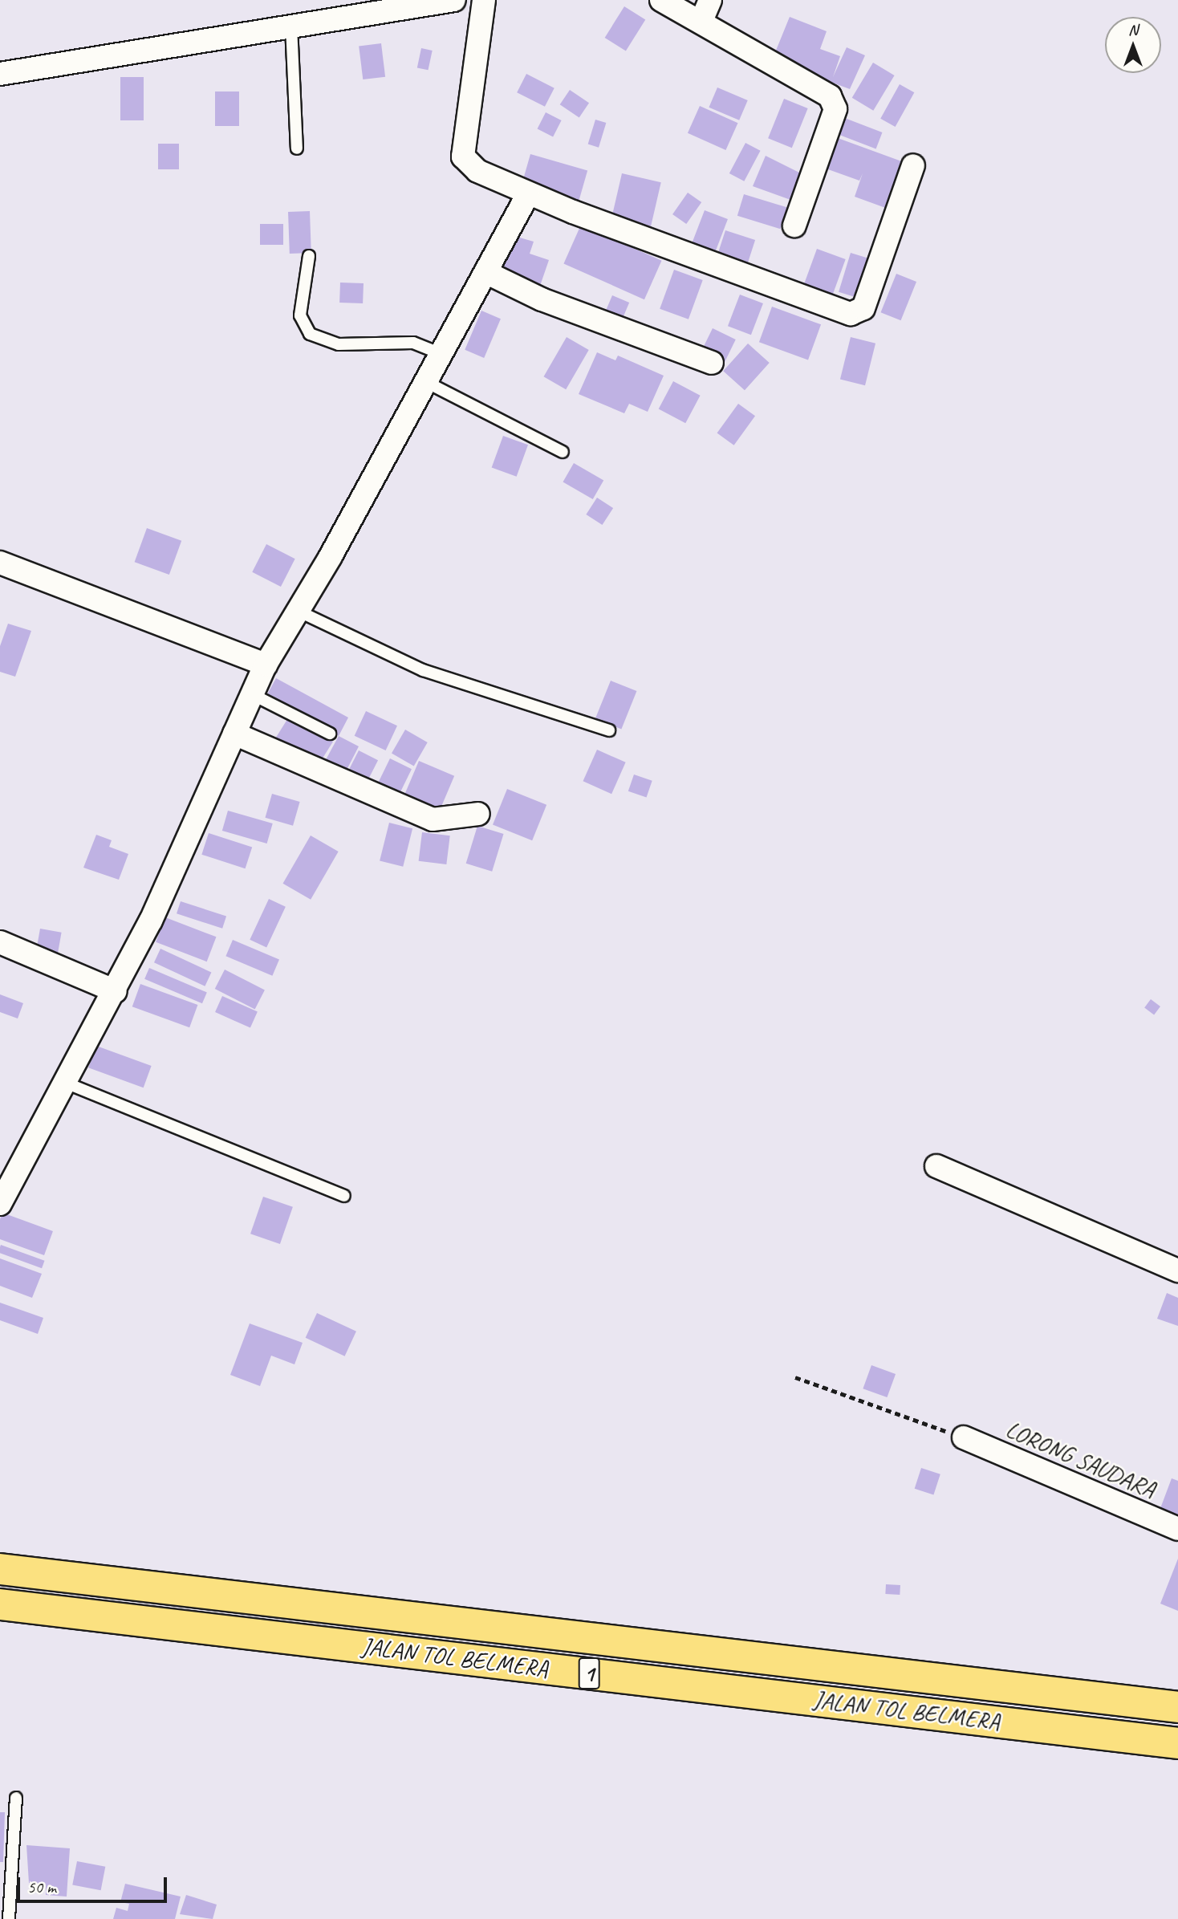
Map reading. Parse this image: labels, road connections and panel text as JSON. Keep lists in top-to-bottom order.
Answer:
{
  "streets": {
    "highway": ["JALAN TOL BELMERA", "1"],
    "street": ["LORONG SAUDARA"]
  },
  "scale_bar": "50 m",
  "north": "top"
}
